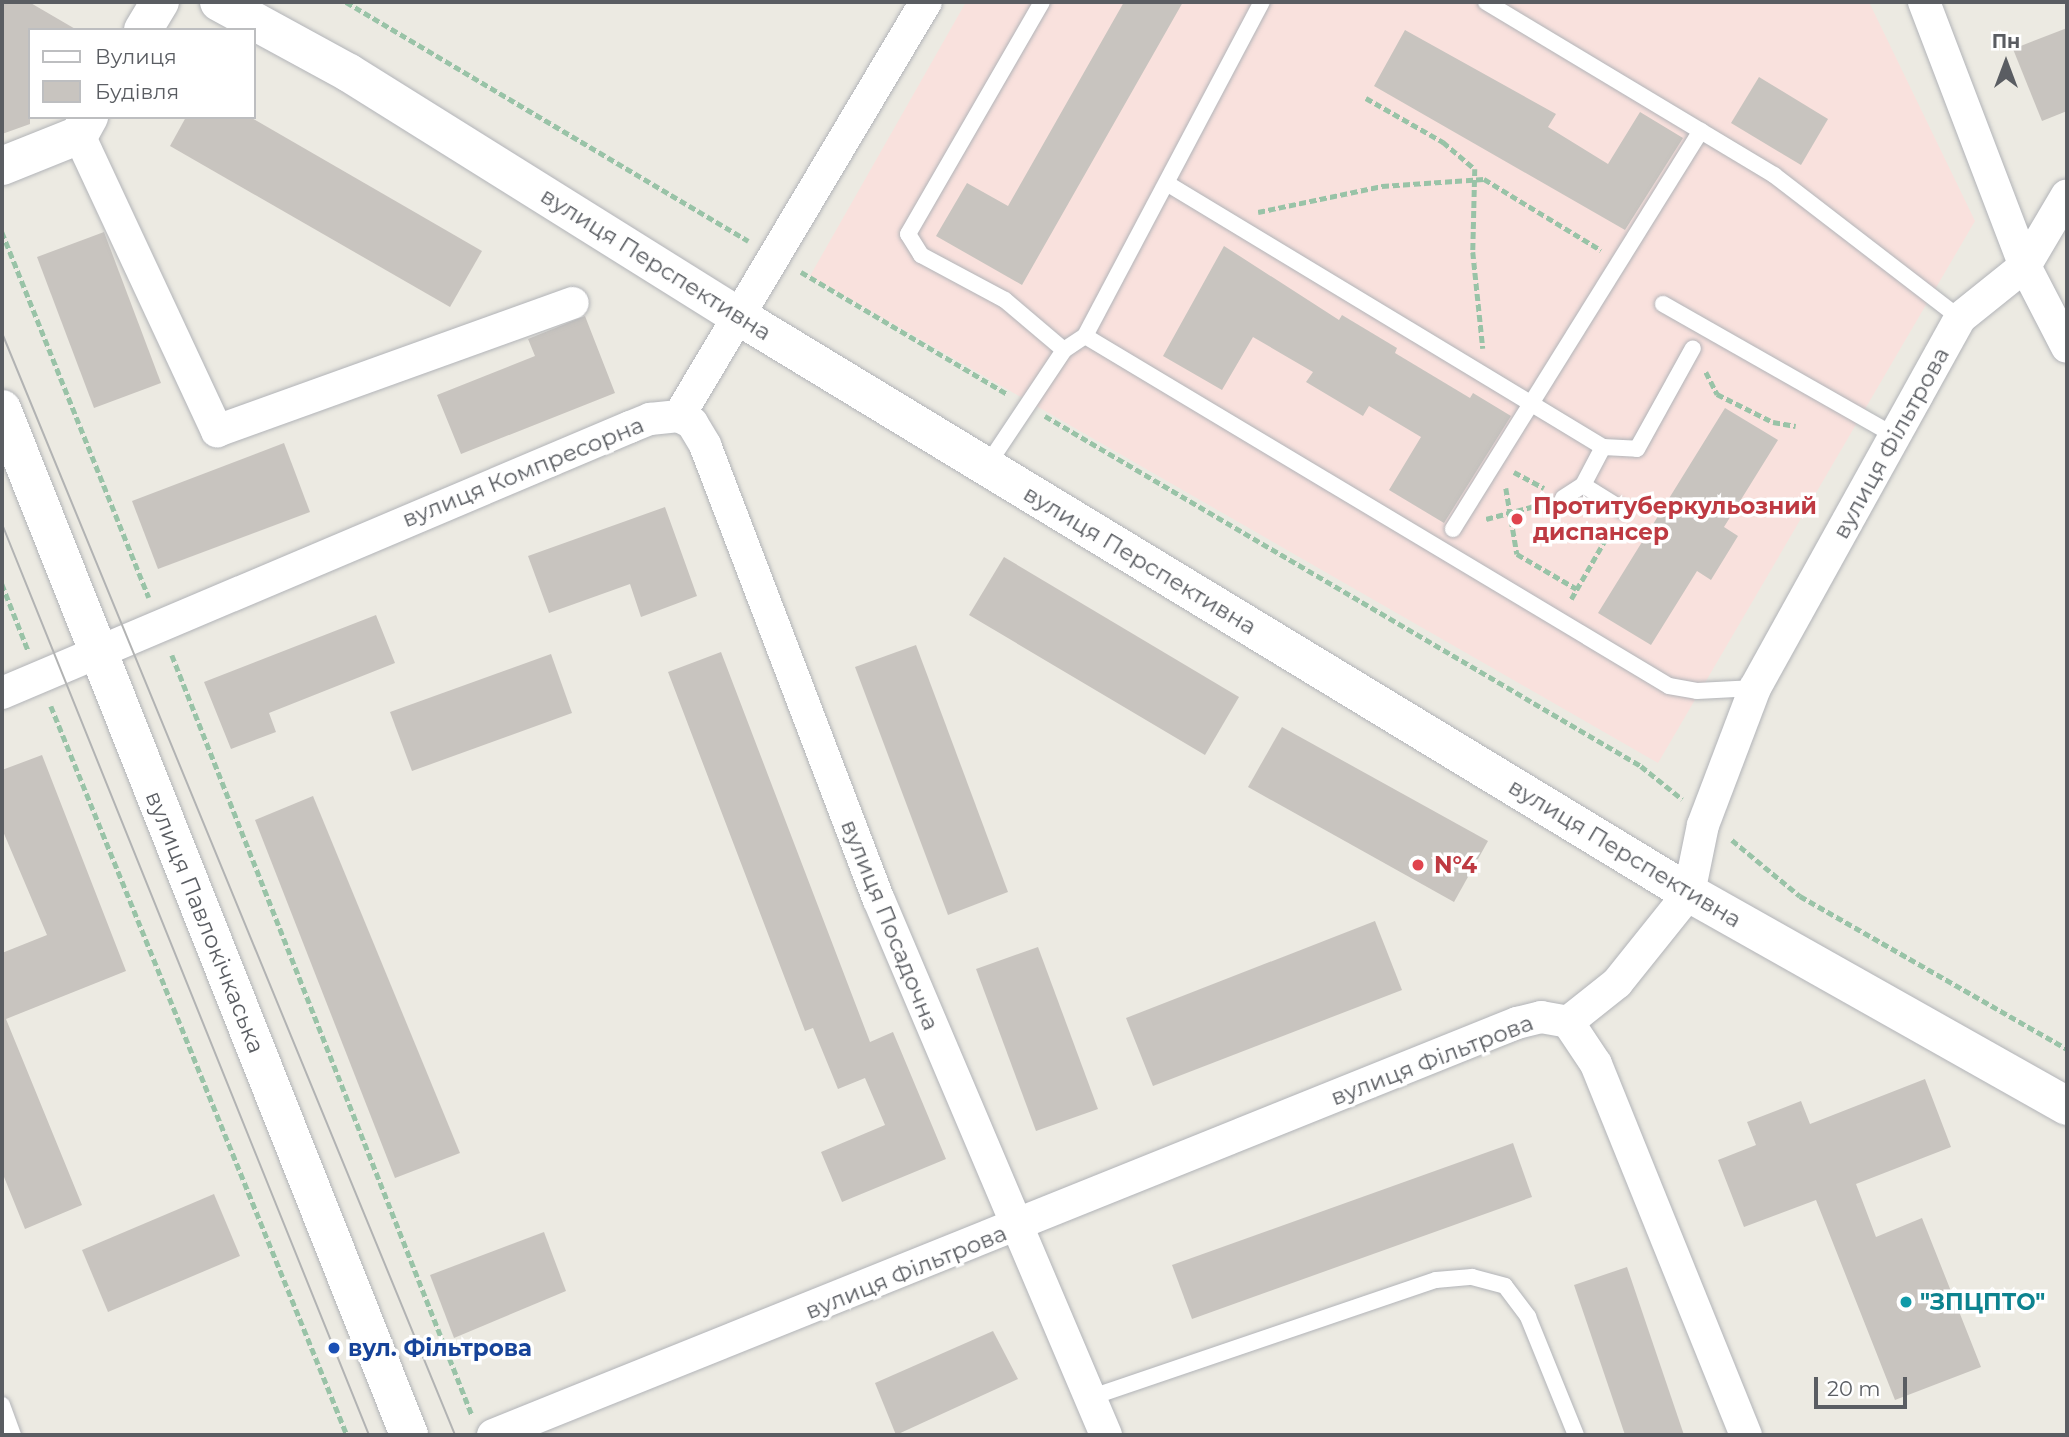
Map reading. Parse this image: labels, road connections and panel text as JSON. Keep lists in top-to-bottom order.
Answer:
{
  "streets": {
    "street": [
      "вулиця Перспективна",
      "вулиця Фільтрова",
      "вулиця Компресорна",
      "вулиця Павлокічкаська",
      "вулиця Посадочна"
    ]
  },
  "crossings": [
    ["вулиця Перспективна", "вулиця Фільтрова"],
    ["вулиця Фільтрова", "вулиця Посадочна"],
    ["вулиця Компресорна", "вулиця Павлокічкаська"],
    ["вулиця Компресорна", "вулиця Посадочна"]
  ],
  "places": [
    "Протитуберкульозний диспансер",
    "N°4",
    "\"ЗПЦПТО\"",
    "вул. Фільтрова"
  ],
  "legend": ["Вулиця", "Будівля"],
  "scale_bar": "20 m",
  "north": "top"
}
